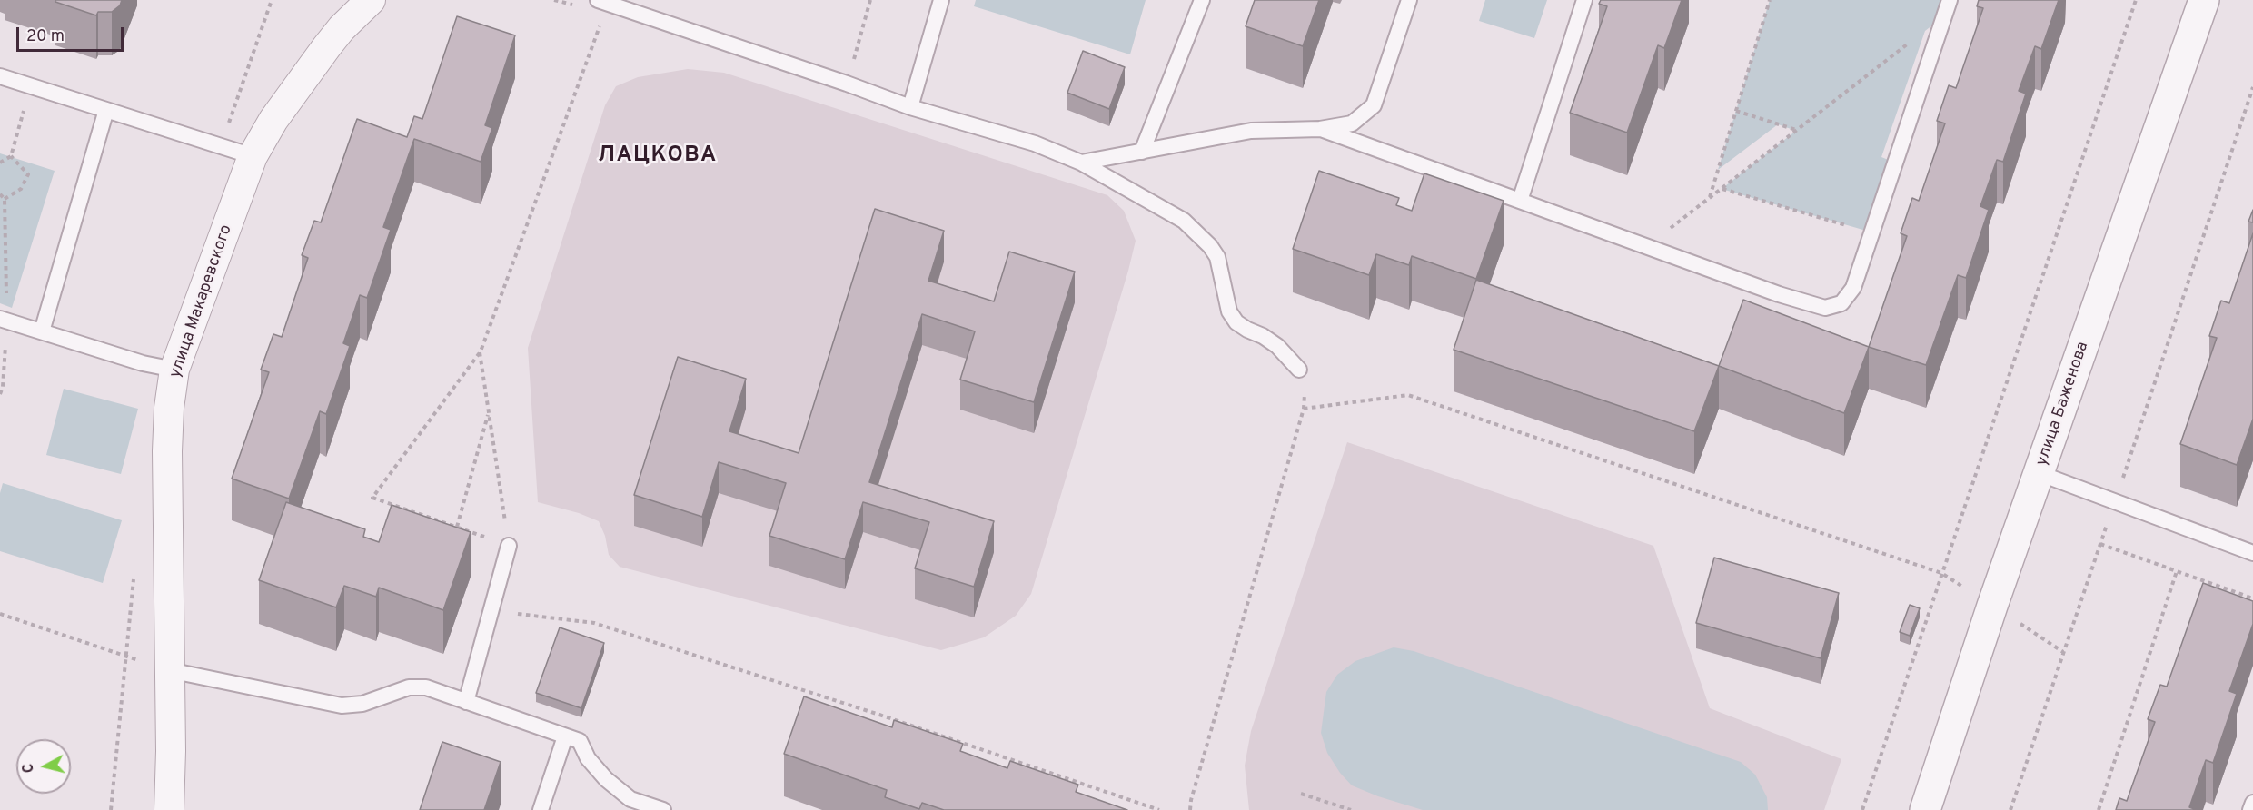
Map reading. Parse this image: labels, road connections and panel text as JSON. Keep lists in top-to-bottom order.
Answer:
{
  "streets": {
    "street": ["улица Макаревского", "улица Баженова"]
  },
  "districts": ["ЛАЦКОВА"],
  "scale_bar": "20 m",
  "north": "left"
}
